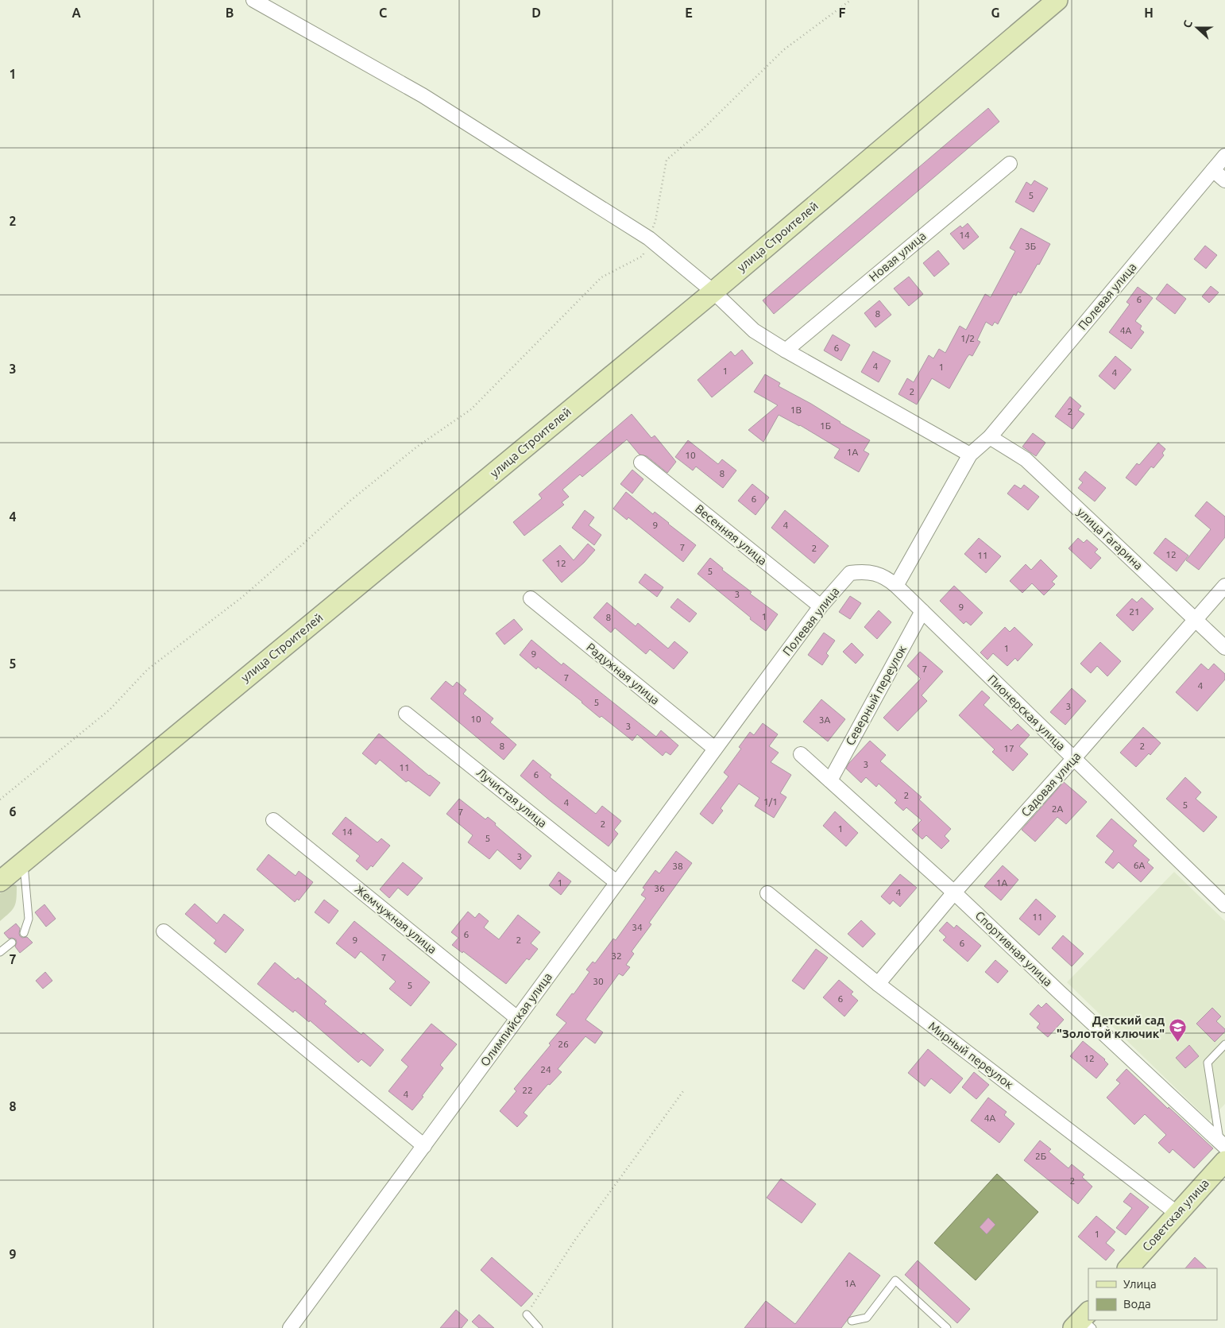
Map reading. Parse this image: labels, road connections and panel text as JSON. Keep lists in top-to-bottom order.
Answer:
{
  "streets": {
    "main road": ["улица Строителей", "Советская улица"],
    "street": [
      "Новая улица",
      "Полевая улица",
      "Весенняя улица",
      "улица Гагарина",
      "Радужная улица",
      "Северный переулок",
      "Пионерская улица",
      "Садовая улица",
      "Лучистая улица",
      "Жемчужная улица",
      "Спортивная улица",
      "Олимпийская улица",
      "Мирный переулок"
    ]
  },
  "crossings": [
    ["Полевая улица", "Весенняя улица"],
    ["Полевая улица", "улица Гагарина"],
    ["Полевая улица", "Пионерская улица"],
    ["Полевая улица", "Олимпийская улица"],
    ["улица Гагарина", "Садовая улица"],
    ["Радужная улица", "Олимпийская улица"],
    ["Северный переулок", "Пионерская улица"],
    ["Северный переулок", "Спортивная улица"],
    ["Пионерская улица", "Садовая улица"],
    ["Садовая улица", "Спортивная улица"],
    ["Садовая улица", "Мирный переулок"],
    ["Лучистая улица", "Олимпийская улица"],
    ["Жемчужная улица", "Олимпийская улица"],
    ["Мирный переулок", "Советская улица"]
  ],
  "places": {
    "school or university": ["Детский сад \"Золотой ключик\""]
  },
  "house_numbers": [
    "5",
    "14",
    "3Б",
    "6",
    "8",
    "4А",
    "1/2",
    "6",
    "4",
    "1",
    "1",
    "4",
    "2",
    "1В",
    "2",
    "1Б",
    "1А",
    "10",
    "8",
    "6",
    "9",
    "4",
    "7",
    "2",
    "12",
    "11",
    "12",
    "5",
    "3",
    "9",
    "21",
    "1",
    "8",
    "1",
    "9",
    "7",
    "7",
    "4",
    "5",
    "3",
    "10",
    "3А",
    "3",
    "8",
    "2",
    "17",
    "3",
    "11",
    "6",
    "2",
    "1/1",
    "4",
    "5",
    "2А",
    "7",
    "2",
    "1",
    "14",
    "5",
    "3",
    "6А",
    "38",
    "1",
    "1А",
    "36",
    "4",
    "11",
    "34",
    "6",
    "9",
    "2",
    "6",
    "32",
    "7",
    "30",
    "5",
    "6",
    "26",
    "12",
    "24",
    "22",
    "4",
    "4А",
    "2Б",
    "2",
    "1",
    "1А"
  ],
  "legend": ["Улица", "Вода"],
  "north": "left",
  "grid": {
    "columns": [
      "A",
      "B",
      "C",
      "D",
      "E",
      "F",
      "G",
      "H"
    ],
    "rows": [
      "1",
      "2",
      "3",
      "4",
      "5",
      "6",
      "7",
      "8",
      "9"
    ]
  }
}
